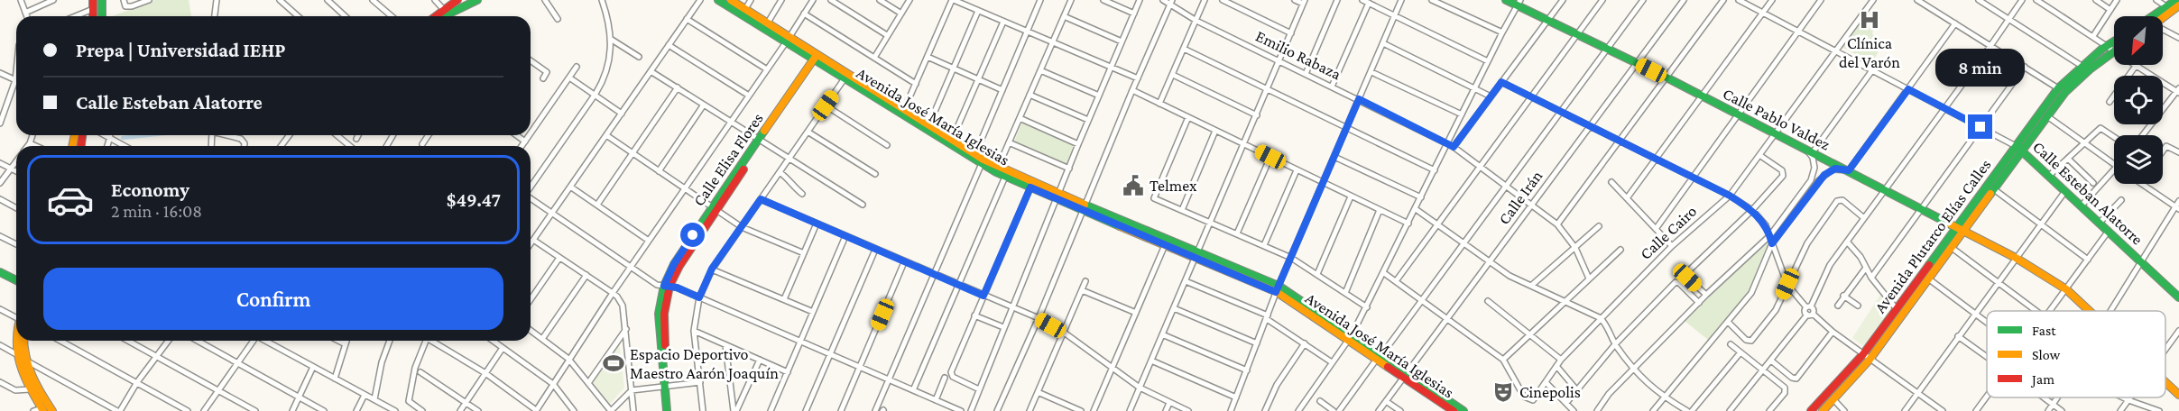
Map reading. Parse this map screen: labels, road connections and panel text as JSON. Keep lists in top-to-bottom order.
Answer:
{
  "streets": {
    "main road": [
      "Avenida José María Iglesias",
      "Calle Pablo Valdez",
      "Calle Elisa Flores",
      "Calle Esteban Alatorre",
      "Avenida Plutarco Elías Calles"
    ],
    "street": ["Emilio Rabaza", "Calle Irán", "Calle Cairo"]
  },
  "crossings": [
    ["Emilio Rabaza", "Calle Irán"],
    ["Avenida José María Iglesias", "Calle Elisa Flores"],
    ["Avenida José María Iglesias", "Calle Irán"],
    ["Calle Pablo Valdez", "Calle Irán"],
    ["Calle Pablo Valdez", "Calle Cairo"],
    ["Calle Pablo Valdez", "Avenida Plutarco Elías Calles"],
    ["Calle Esteban Alatorre", "Calle Cairo"],
    ["Calle Esteban Alatorre", "Avenida Plutarco Elías Calles"]
  ],
  "places": {
    "hospital": ["Clínica del Varón"],
    "public building": ["Telmex"],
    "sports": ["Espacio Deportivo Maestro Aarón Joaquín"],
    "theatre": ["Cinepolis"]
  },
  "legend": ["Fast", "Slow", "Jam"],
  "north": "bottom left",
  "page": {
    "banner": ["Prepa | Universidad IEHP", "Calle Esteban Alatorre"],
    "bubble": "8 min",
    "list": [
      {
        "name": "Economy",
        "note": "2 min · 16:08",
        "value": "$49.47"
      }
    ],
    "buttons": "Confirm"
  }
}
